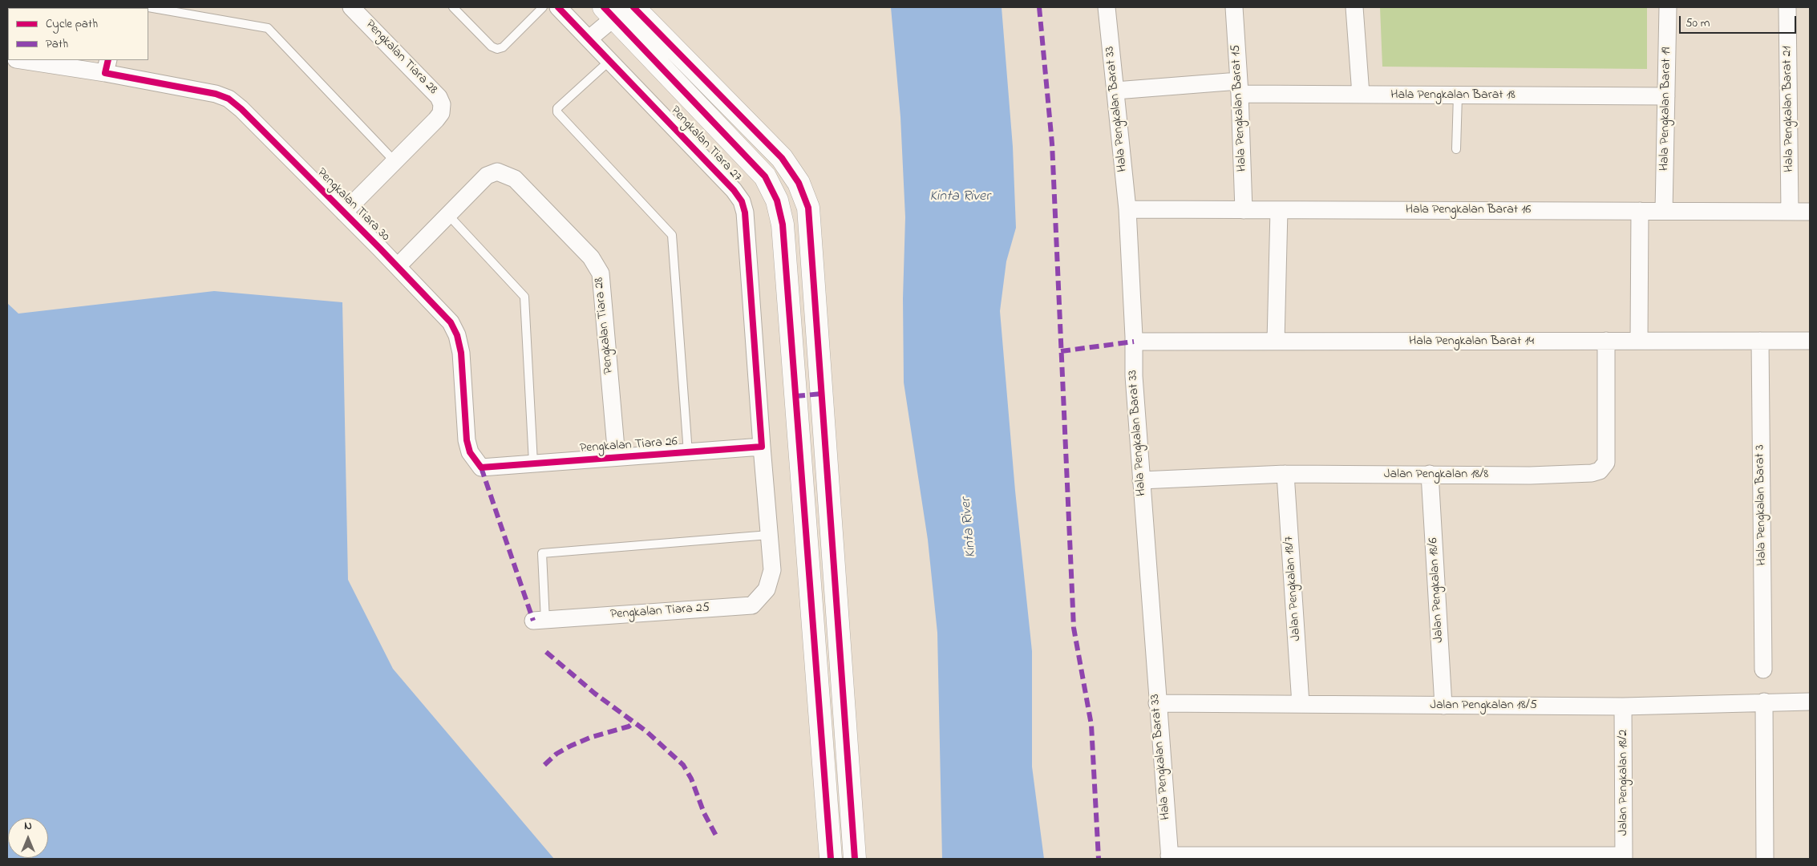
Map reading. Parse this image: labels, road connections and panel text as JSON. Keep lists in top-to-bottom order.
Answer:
{
  "streets": {
    "street": [
      "Pengkalan Tiara 28",
      "Hala Pengkalan Barat 18",
      "Hala Pengkalan Barat 15",
      "Hala Pengkalan Barat 33",
      "Hala Pengkalan Barat 19",
      "Hala Pengkalan Barat 21",
      "Pengkalan Tiara 27",
      "Pengkalan Tiara 30",
      "Hala Pengkalan Barat 16",
      "Hala Pengkalan Barat 14",
      "Pengkalan Tiara 26",
      "Jalan Pengkalan 18/8",
      "Hala Pengkalan Barat 3",
      "Jalan Pengkalan 18/7",
      "Jalan Pengkalan 18/6",
      "Pengkalan Tiara 25",
      "Jalan Pengkalan 18/5",
      "Jalan Pengkalan 18/2"
    ]
  },
  "crossings": [
    ["Pengkalan Tiara 28", "Pengkalan Tiara 26"],
    ["Hala Pengkalan Barat 18", "Hala Pengkalan Barat 15"],
    ["Hala Pengkalan Barat 18", "Hala Pengkalan Barat 33"],
    ["Hala Pengkalan Barat 18", "Hala Pengkalan Barat 19"],
    ["Hala Pengkalan Barat 15", "Hala Pengkalan Barat 16"],
    ["Hala Pengkalan Barat 33", "Hala Pengkalan Barat 16"],
    ["Hala Pengkalan Barat 33", "Hala Pengkalan Barat 14"],
    ["Hala Pengkalan Barat 33", "Jalan Pengkalan 18/8"],
    ["Hala Pengkalan Barat 33", "Jalan Pengkalan 18/5"],
    ["Hala Pengkalan Barat 19", "Hala Pengkalan Barat 16"],
    ["Hala Pengkalan Barat 21", "Hala Pengkalan Barat 16"],
    ["Pengkalan Tiara 27", "Pengkalan Tiara 26"],
    ["Pengkalan Tiara 27", "Pengkalan Tiara 25"],
    ["Pengkalan Tiara 30", "Pengkalan Tiara 26"],
    ["Hala Pengkalan Barat 14", "Jalan Pengkalan 18/8"],
    ["Hala Pengkalan Barat 14", "Hala Pengkalan Barat 3"],
    ["Jalan Pengkalan 18/8", "Jalan Pengkalan 18/7"],
    ["Jalan Pengkalan 18/8", "Jalan Pengkalan 18/6"],
    ["Jalan Pengkalan 18/7", "Jalan Pengkalan 18/5"],
    ["Jalan Pengkalan 18/6", "Jalan Pengkalan 18/5"],
    ["Jalan Pengkalan 18/5", "Jalan Pengkalan 18/2"]
  ],
  "water": ["Kinta River"],
  "legend": ["Cycle path", "Path"],
  "scale_bar": "50 m",
  "north": "top"
}
